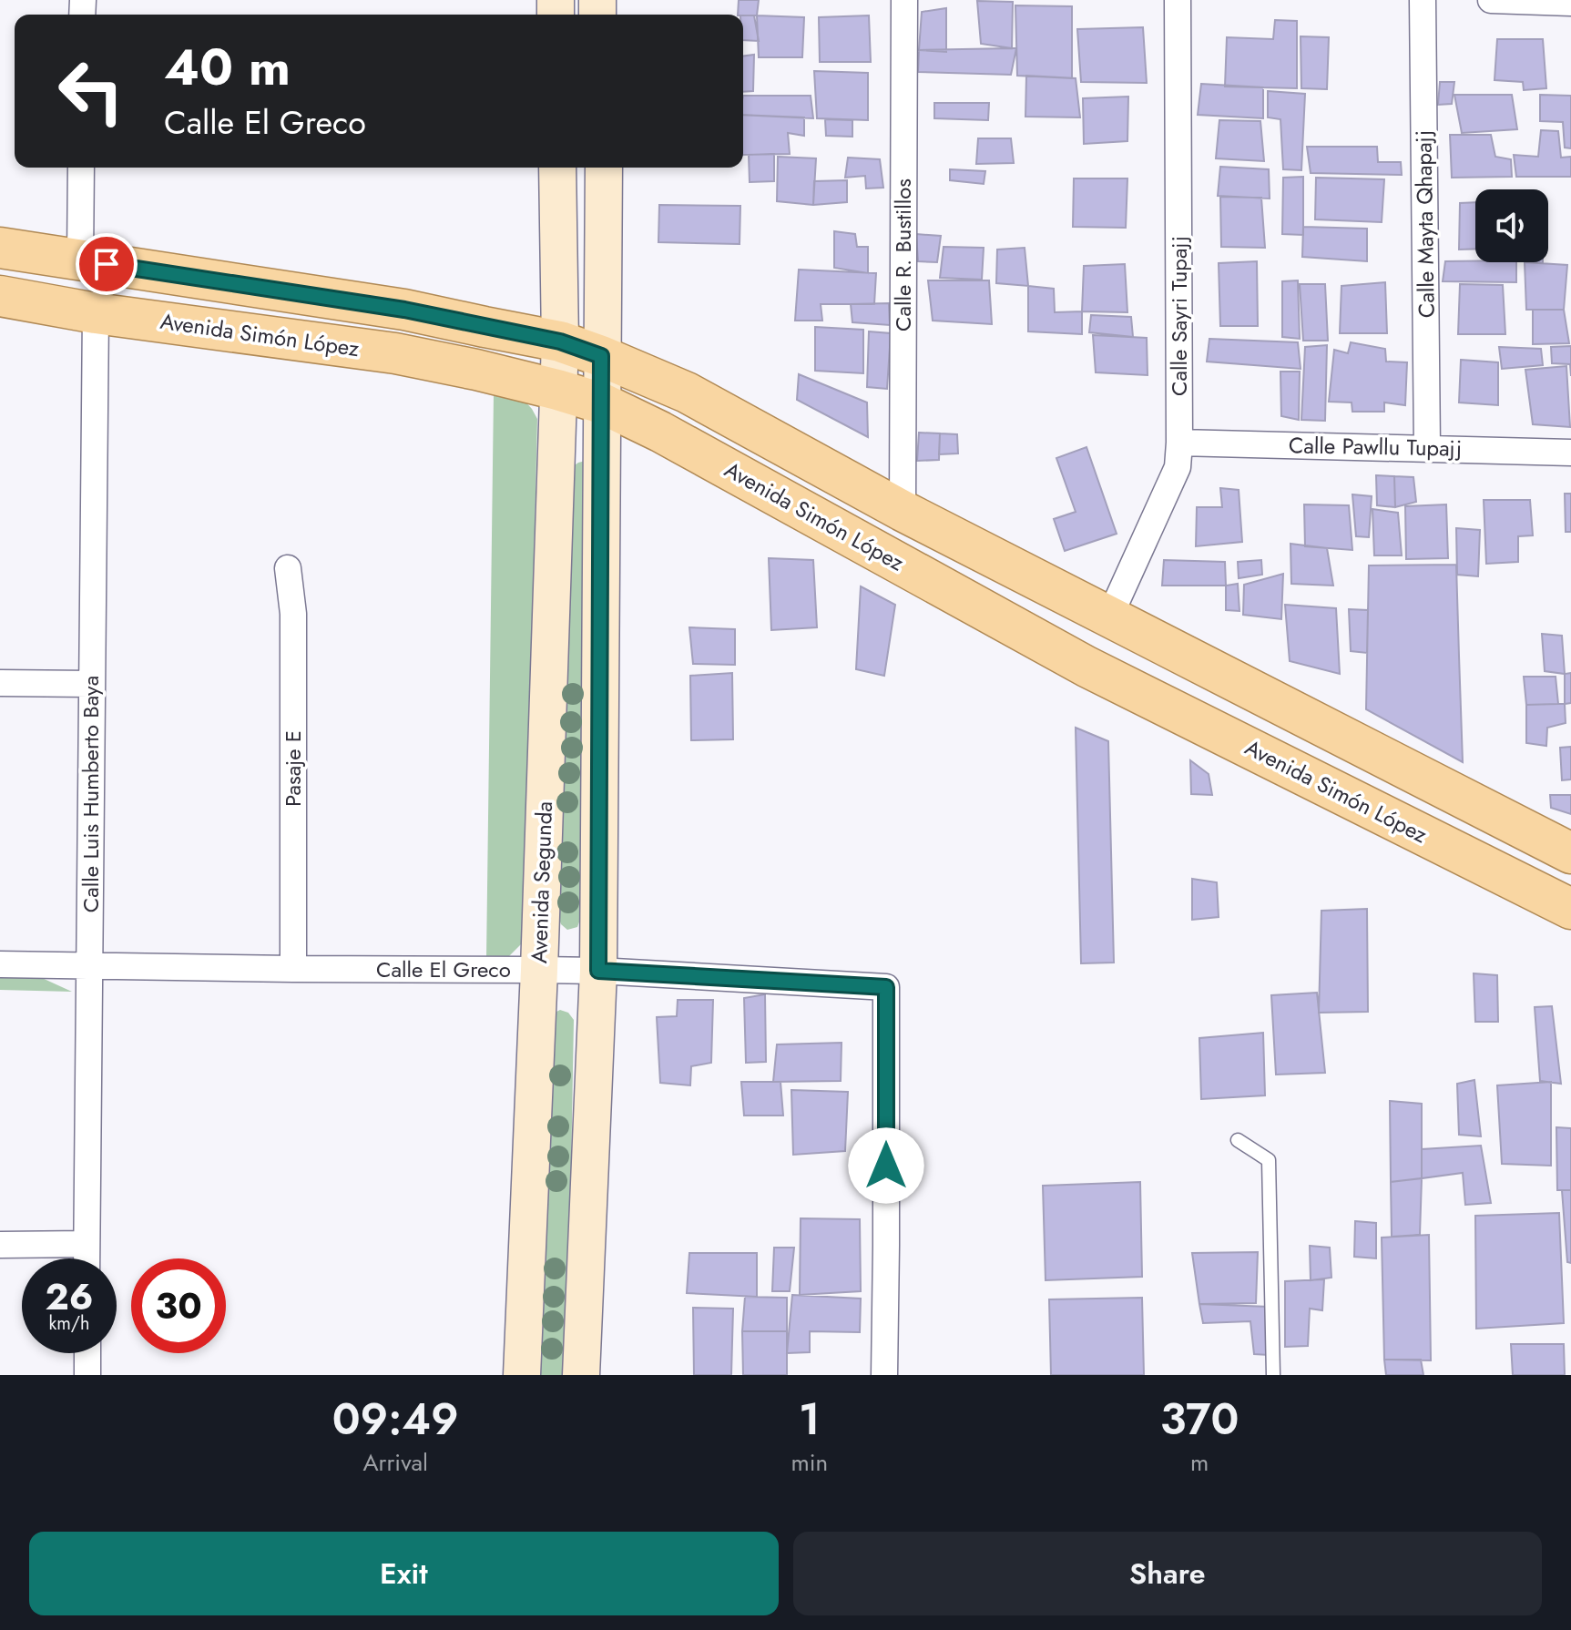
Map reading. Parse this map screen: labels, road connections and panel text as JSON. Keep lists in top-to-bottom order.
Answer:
{
  "streets": {
    "main road": ["Avenida Simón López", "Avenida Segunda"],
    "street": [
      "Calle Mayta Qhapajj",
      "Calle R. Bustillos",
      "Calle Sayri Tupajj",
      "Calle Pawllu Tupajj",
      "Pasaje E",
      "Calle Luis Humberto Baya",
      "Calle El Greco"
    ]
  },
  "crossings": [
    ["Calle Mayta Qhapajj", "Calle Pawllu Tupajj"],
    ["Calle Sayri Tupajj", "Calle Pawllu Tupajj"],
    ["Avenida Simón López", "Calle Luis Humberto Baya"],
    ["Avenida Simón López", "Avenida Segunda"],
    ["Pasaje E", "Calle El Greco"],
    ["Calle Luis Humberto Baya", "Calle El Greco"],
    ["Avenida Segunda", "Calle El Greco"]
  ],
  "page": {
    "turn": ["40 m", "Calle El Greco"],
    "speed": "26 km/h",
    "limit": "30",
    "eta": [
      "09:49",
      "Arrival",
      "1",
      "min",
      "370",
      "m"
    ],
    "buttons": ["Exit", "Share"]
  }
}
